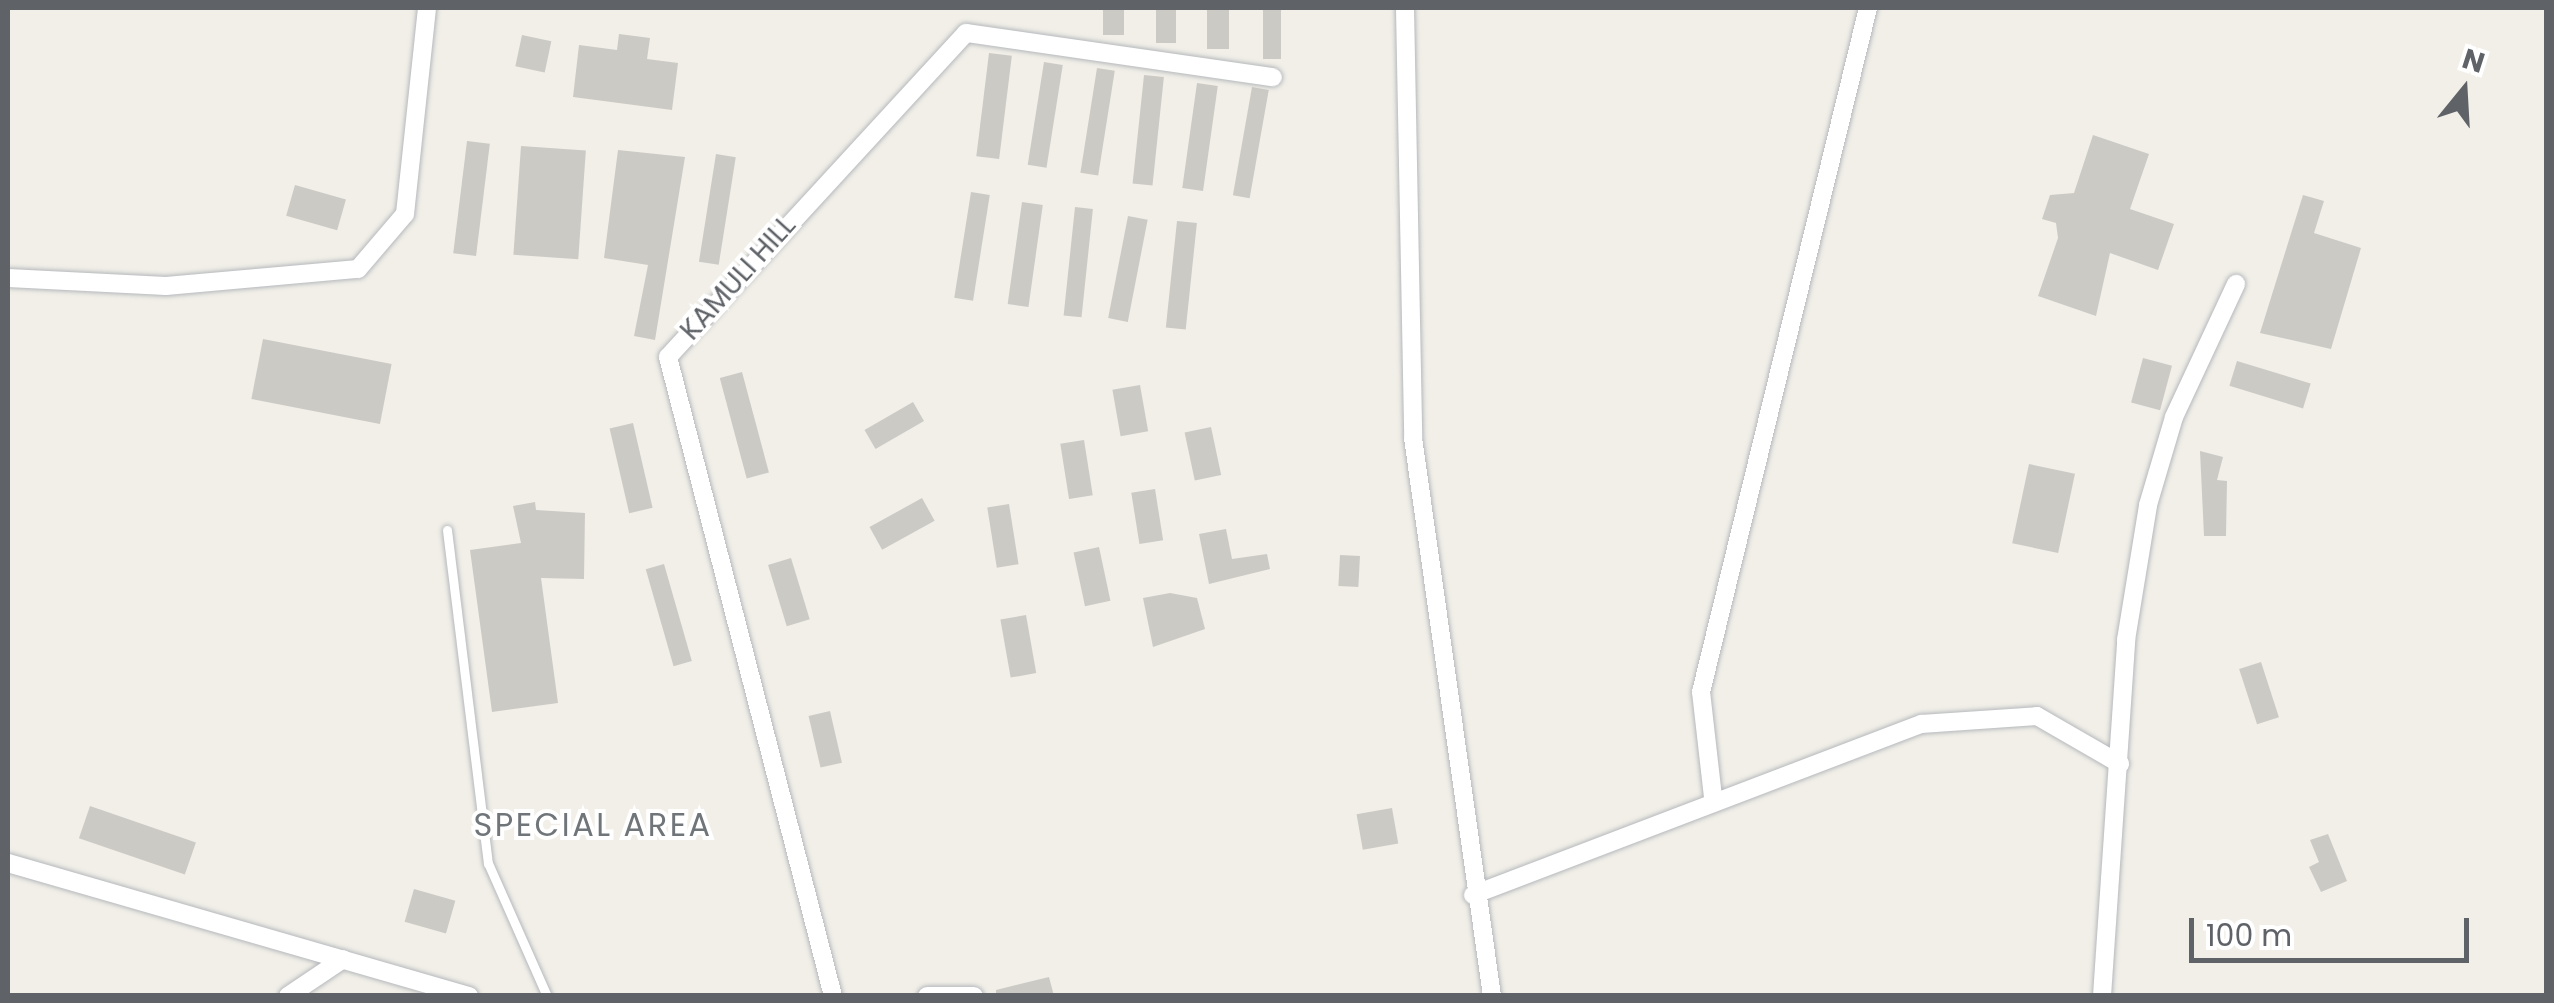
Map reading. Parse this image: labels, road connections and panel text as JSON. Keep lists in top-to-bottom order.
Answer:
{
  "streets": {
    "street": ["KAMULI HILL"]
  },
  "districts": ["SPECIAL AREA"],
  "scale_bar": "100 m",
  "north": "top"
}
